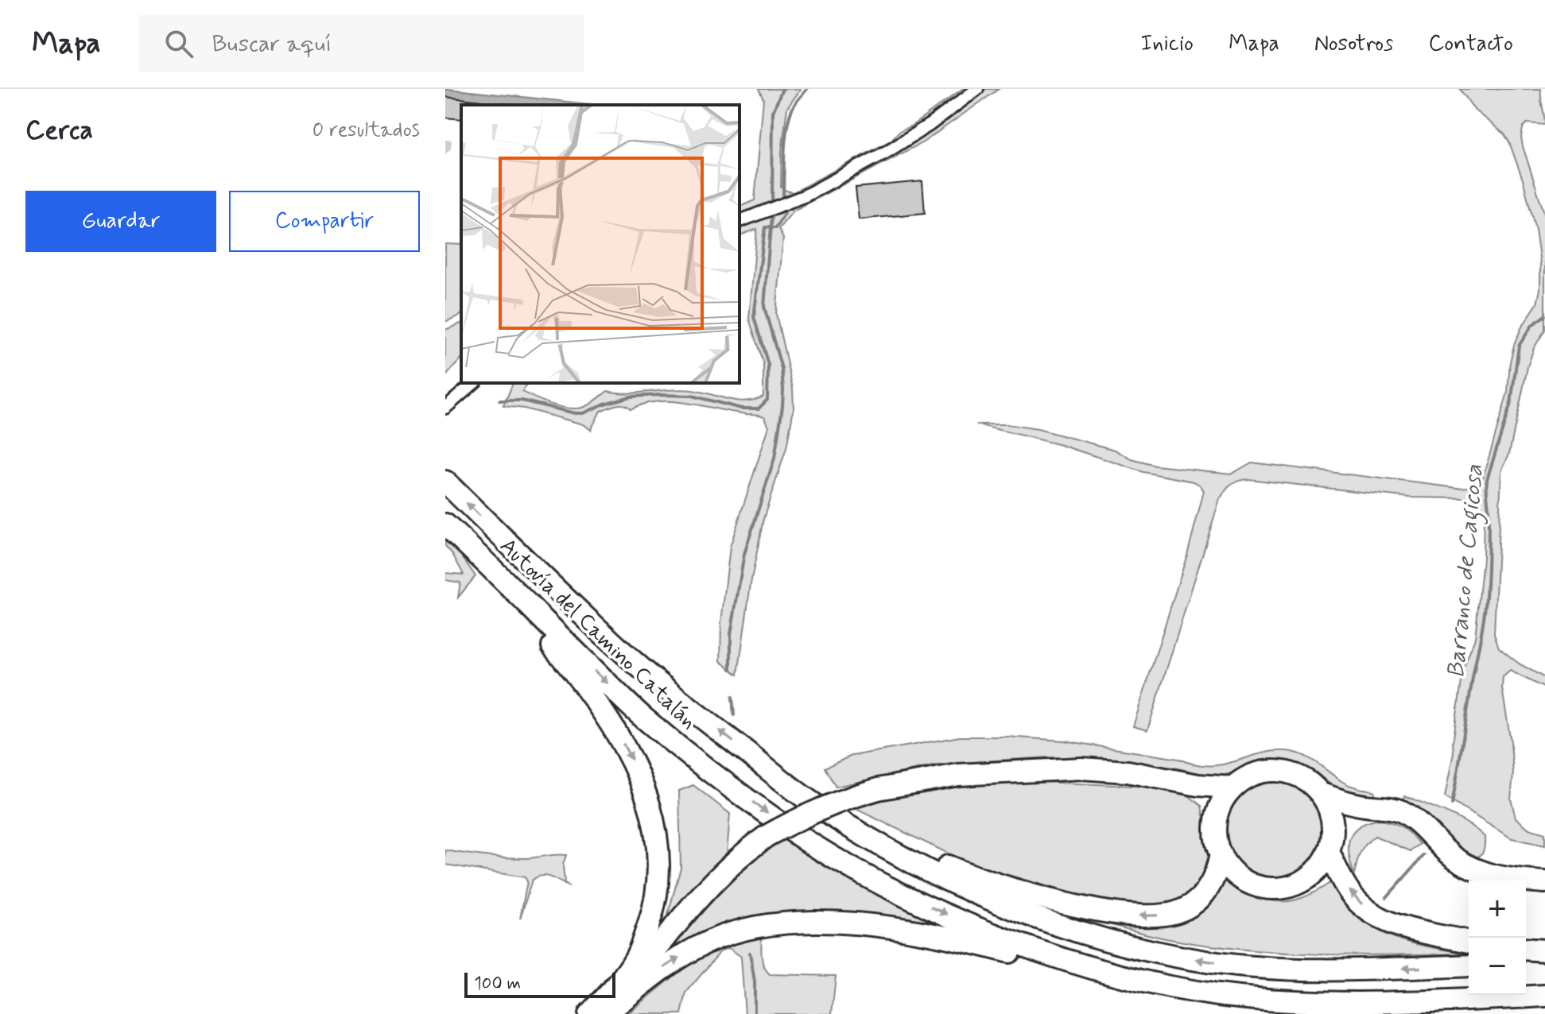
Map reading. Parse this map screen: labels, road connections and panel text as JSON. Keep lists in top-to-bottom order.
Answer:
{
  "streets": {
    "highway": ["Autovía del Camino Catalán"]
  },
  "water": ["Barranco de Cagicosa"],
  "scale_bar": "100 m",
  "page": {
    "header": "Mapa",
    "search": "Buscar aquí",
    "nav": [
      "Inicio",
      "Mapa",
      "Nosotros",
      "Contacto"
    ],
    "heading": ["Cerca", "0 resultados"],
    "buttons": ["Guardar", "Compartir"],
    "map_buttons": ["+", "−"],
    "scale": "100 m"
  }
}
